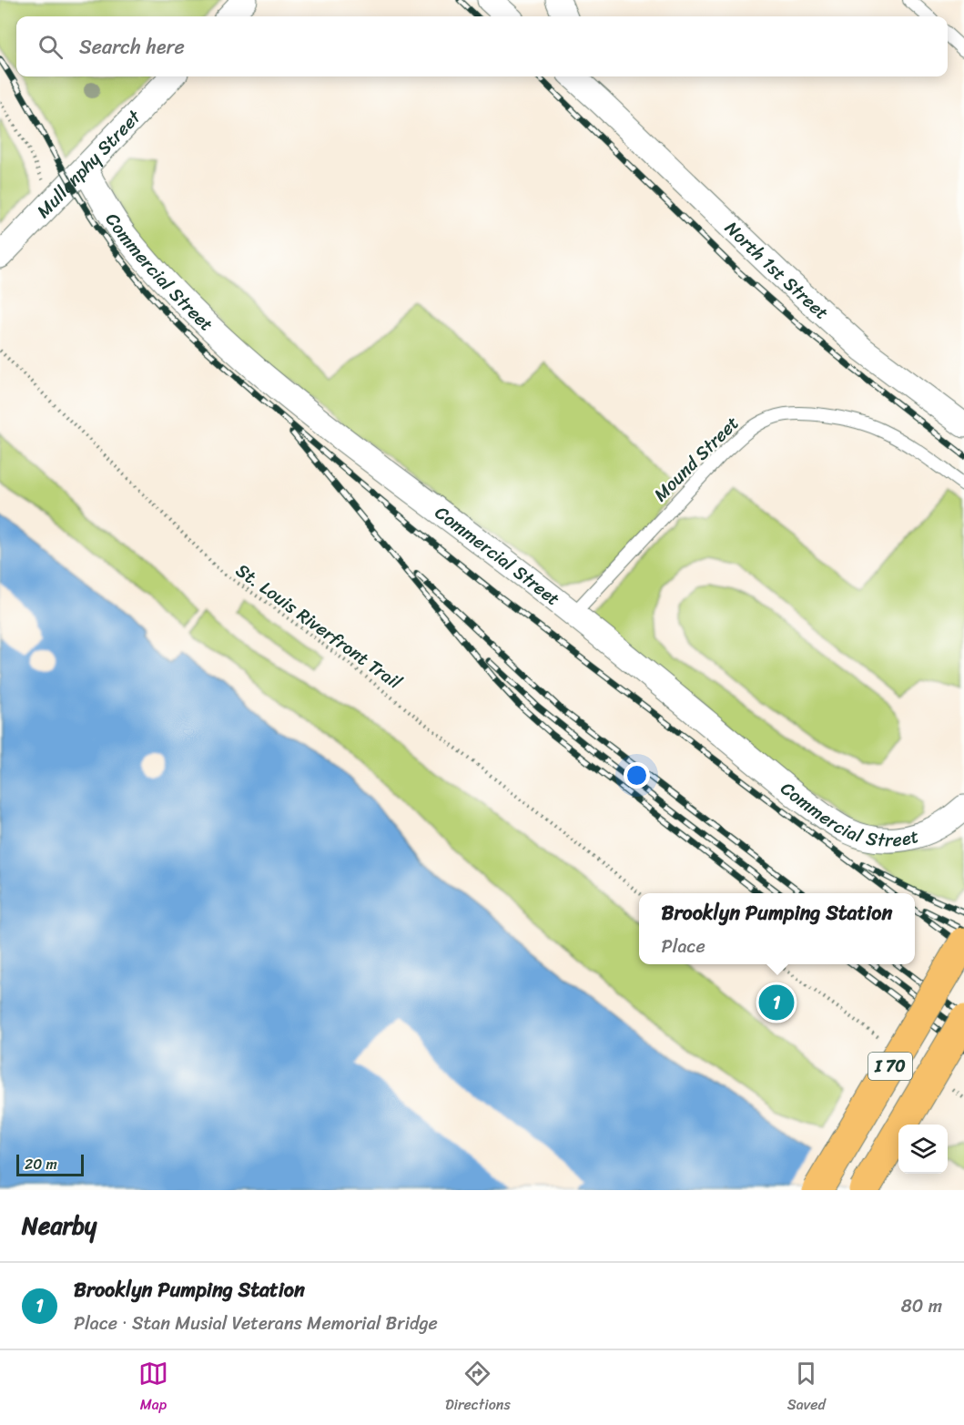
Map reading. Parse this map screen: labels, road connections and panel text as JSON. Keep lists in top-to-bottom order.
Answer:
{
  "streets": {
    "highway": ["I 70"],
    "street": ["Mullanphy Street", "Commercial Street", "North 1st Street"],
    "lane": ["Mound Street"],
    "path": ["St. Louis Riverfront Trail"]
  },
  "crossings": [
    ["Mullanphy Street", "Commercial Street"],
    ["Commercial Street", "Mound Street"]
  ],
  "scale_bar": "20 m",
  "page": {
    "search": "Search here",
    "popup": ["Brooklyn Pumping Station", "Place"],
    "pins": "1",
    "scale": "20 m",
    "heading": "Nearby",
    "list": [
      {
        "mark": "1",
        "name": "Brooklyn Pumping Station",
        "note": "Place · Stan Musial Veterans Memorial Bridge",
        "value": "80 m"
      }
    ],
    "nav": ["Map", "Directions", "Saved"]
  }
}
